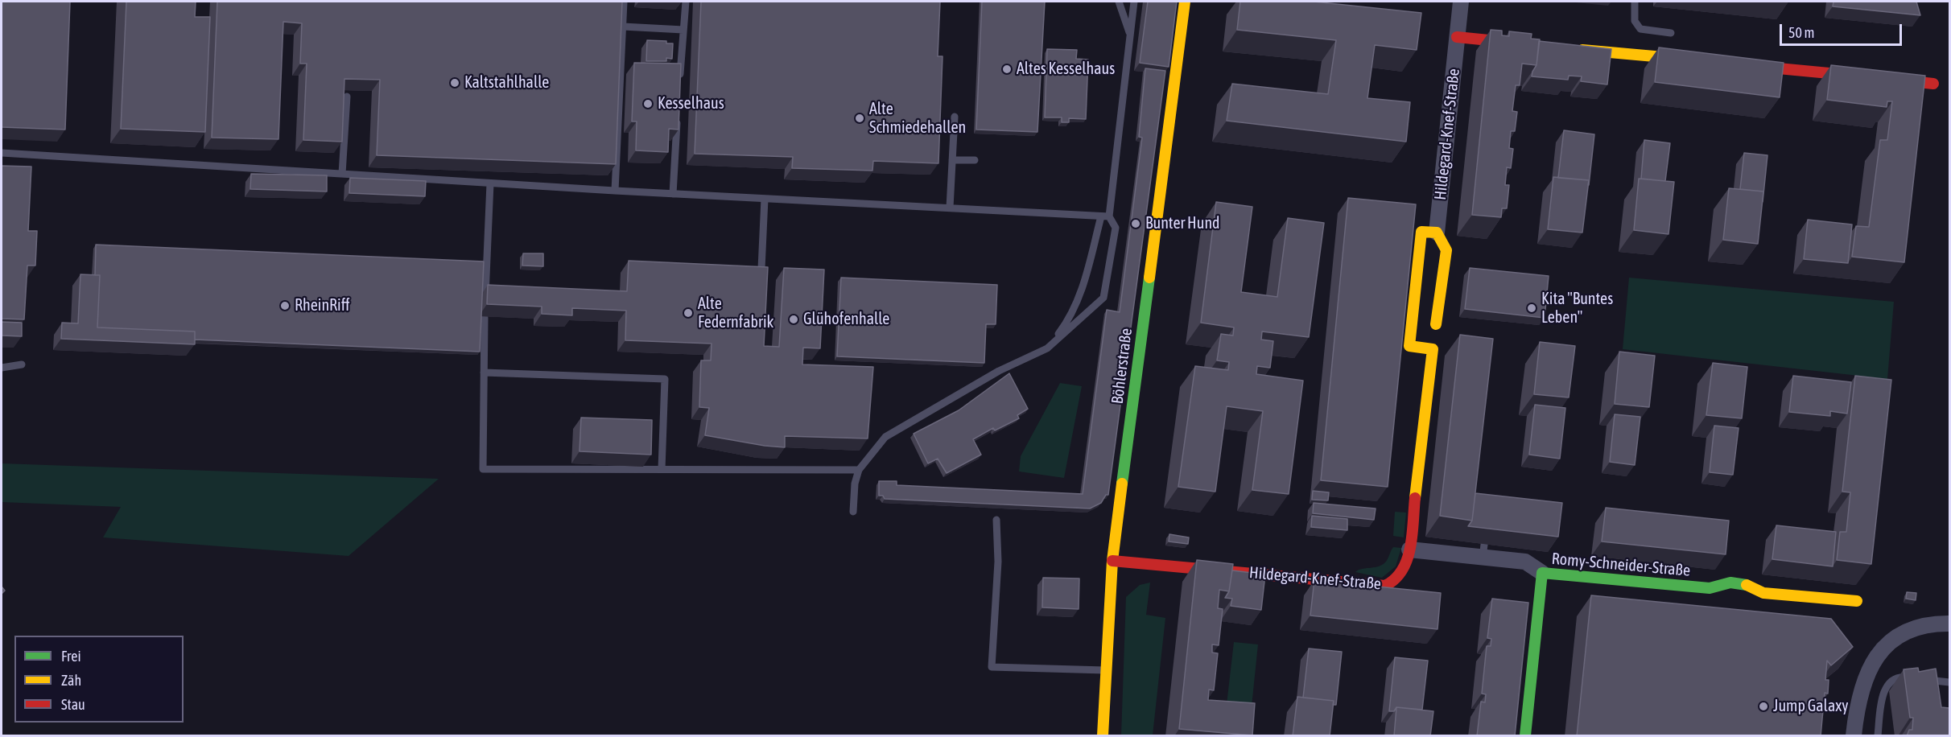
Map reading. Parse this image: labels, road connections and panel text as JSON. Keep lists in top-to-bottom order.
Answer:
{
  "streets": {
    "street": ["Hildegard-Knef-Straße", "Böhlerstraße", "Romy-Schneider-Straße"]
  },
  "crossings": [
    ["Hildegard-Knef-Straße", "Böhlerstraße"]
  ],
  "places": [
    "Altes Kesselhaus",
    "Kaltstahlhalle",
    "Kesselhaus",
    "Alte Schmiedehallen",
    "Bunter Hund",
    "RheinRiff",
    "Kita \"Buntes Leben\"",
    "Alte Federnfabrik",
    "Glühofenhalle",
    "Jump Galaxy"
  ],
  "legend": ["Frei", "Zäh", "Stau"],
  "scale_bar": "50 m"
}
